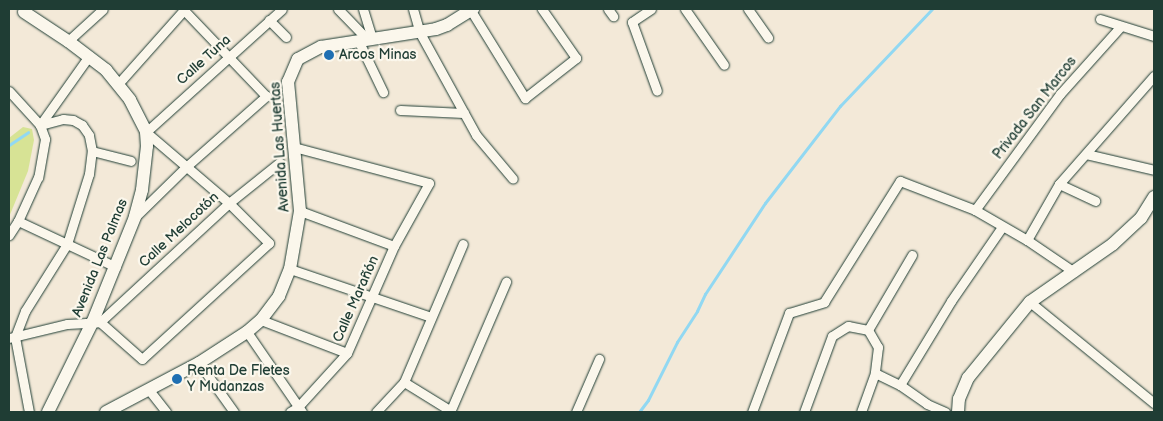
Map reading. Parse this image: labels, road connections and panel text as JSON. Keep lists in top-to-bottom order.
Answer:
{
  "streets": {
    "street": [
      "Calle Tuna",
      "Privada San Marcos",
      "Avenida Las Huertas",
      "Calle Melocotón",
      "Avenida Las Palmas",
      "Calle Marañón"
    ]
  },
  "crossings": [
    ["Calle Tuna", "Avenida Las Palmas"],
    ["Avenida Las Huertas", "Calle Marañón"],
    ["Calle Melocotón", "Avenida Las Palmas"]
  ],
  "places": ["Arcos Minas", "Renta De Fletes Y Mudanzas"]
}
